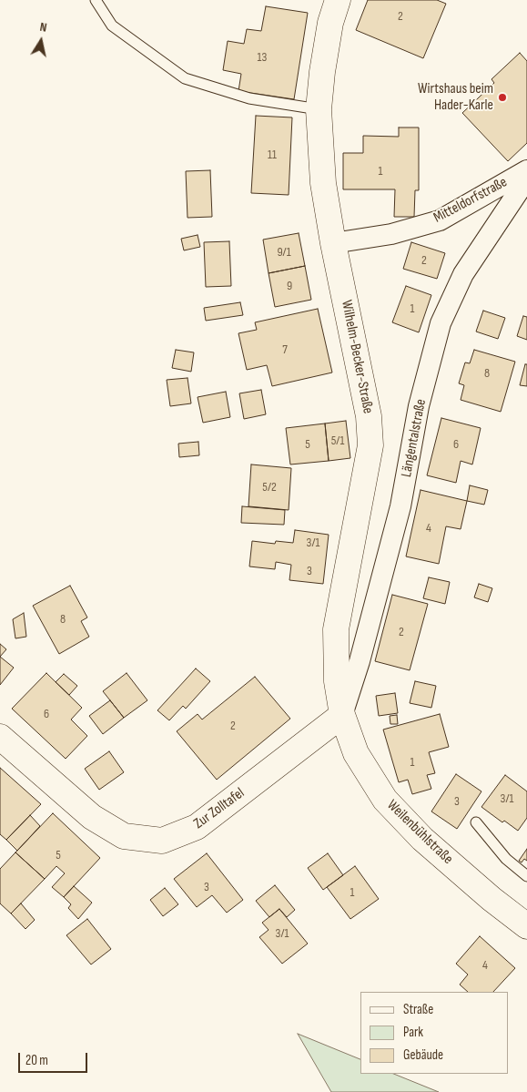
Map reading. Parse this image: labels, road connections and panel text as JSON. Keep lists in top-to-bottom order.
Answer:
{
  "streets": {
    "street": [
      "Mitteldorfstraße",
      "Wilhelm-Becker-Straße",
      "Längentalstraße",
      "Zur Zolltafel",
      "Weilenbühlstraße"
    ]
  },
  "crossings": [
    ["Mitteldorfstraße", "Wilhelm-Becker-Straße"],
    ["Wilhelm-Becker-Straße", "Längentalstraße"],
    ["Wilhelm-Becker-Straße", "Zur Zolltafel"],
    ["Wilhelm-Becker-Straße", "Weilenbühlstraße"],
    ["Längentalstraße", "Zur Zolltafel"],
    ["Längentalstraße", "Weilenbühlstraße"],
    ["Zur Zolltafel", "Weilenbühlstraße"]
  ],
  "places": ["Wirtshaus beim Hader-Karle"],
  "house_numbers": [
    "2",
    "13",
    "11",
    "1",
    "9/1",
    "2",
    "9",
    "1",
    "7",
    "8",
    "5/1",
    "5",
    "6",
    "5/2",
    "4",
    "3/1",
    "3",
    "8",
    "2",
    "6",
    "2",
    "1",
    "3/1",
    "3",
    "5",
    "3",
    "1",
    "3/1",
    "4"
  ],
  "legend": ["Straße", "Park", "Gebäude"],
  "scale_bar": "20 m",
  "north": "top"
}
